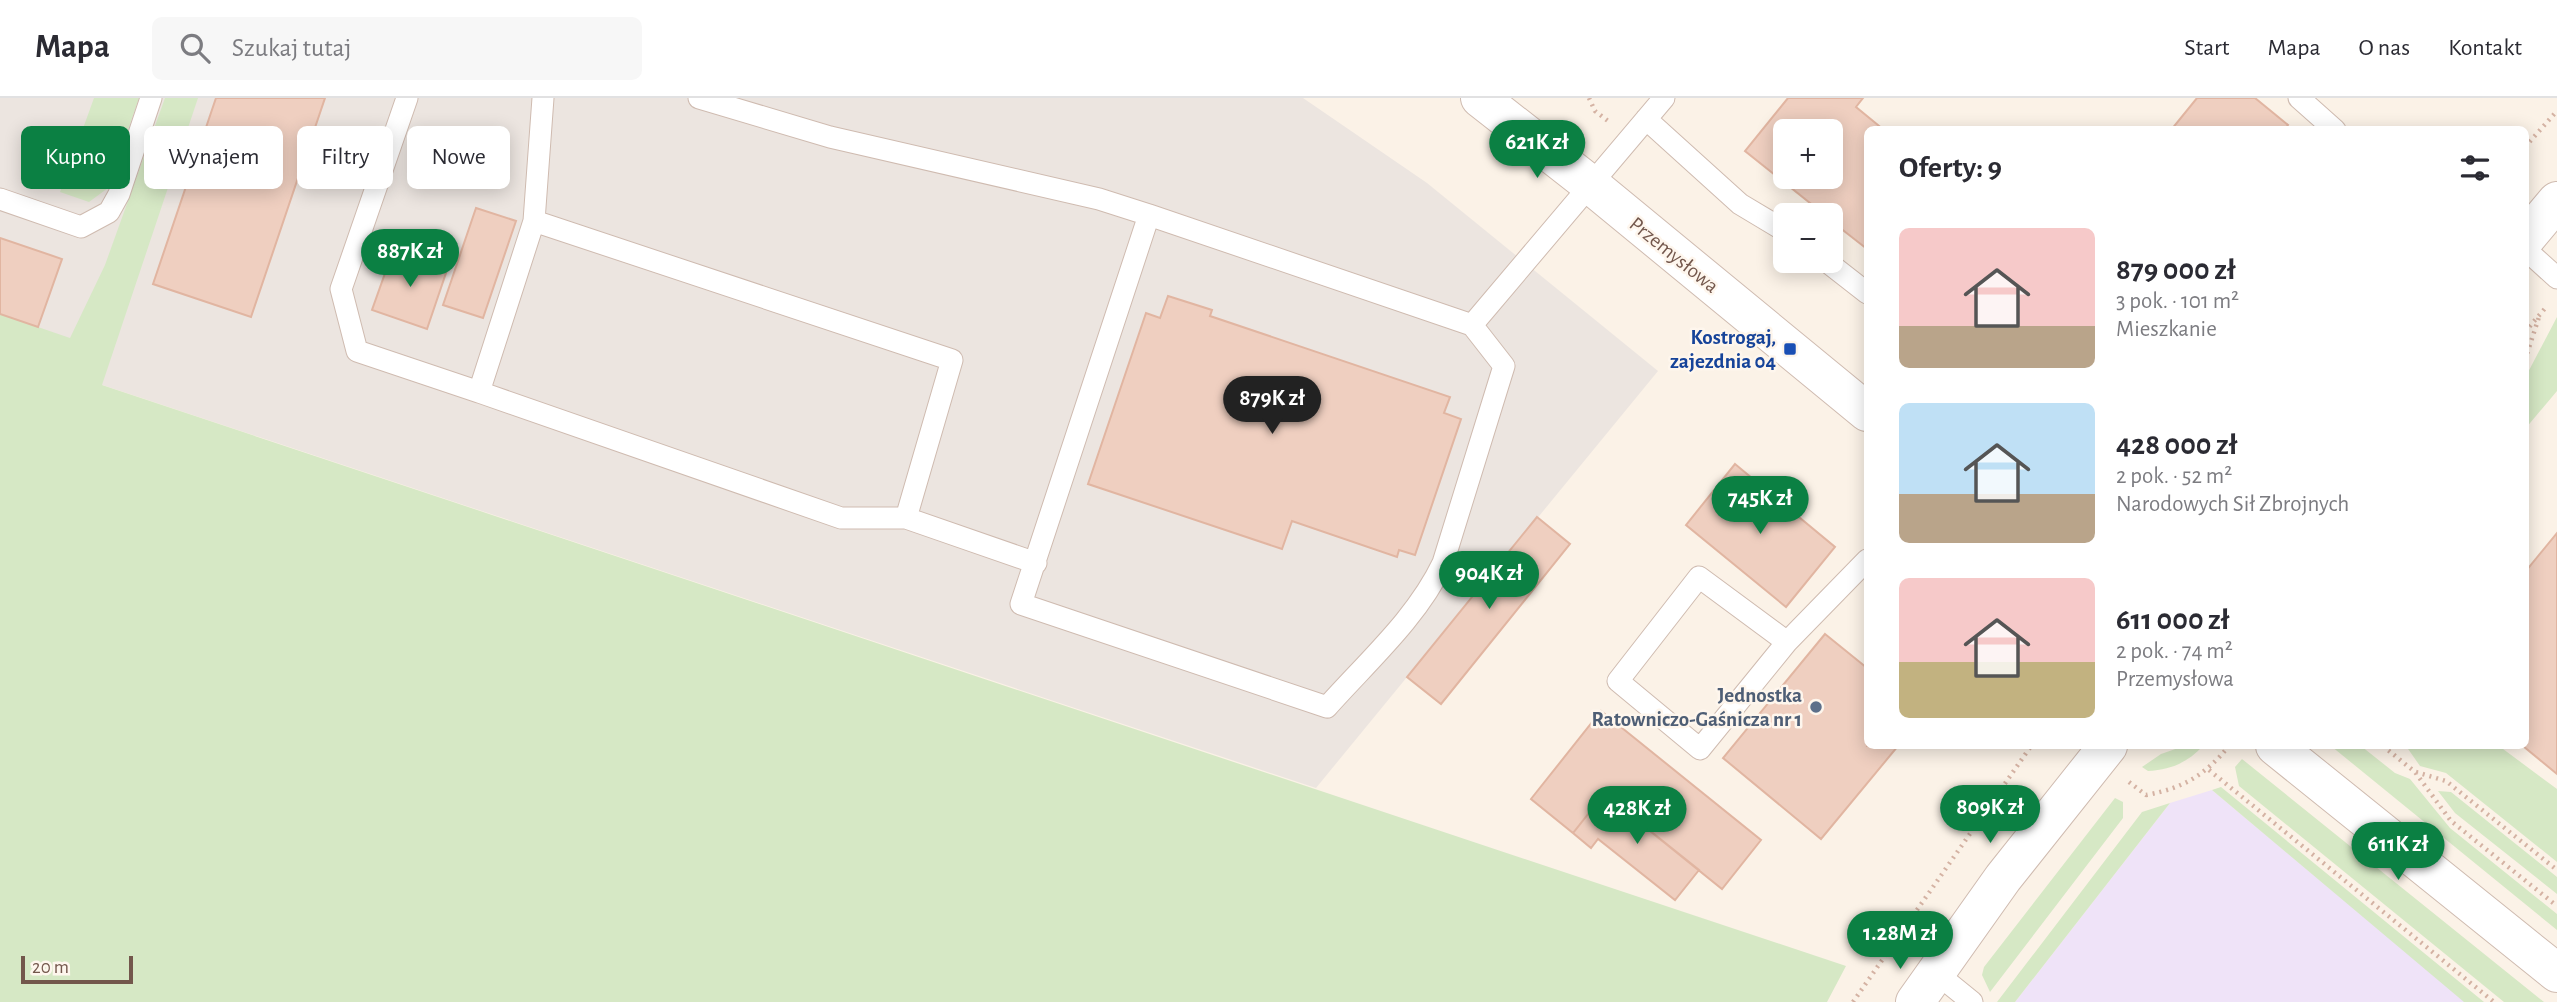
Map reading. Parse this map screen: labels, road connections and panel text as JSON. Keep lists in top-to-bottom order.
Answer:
{
  "streets": {
    "street": ["Przemysłowa"]
  },
  "places": {
    "transit": ["Kostrogaj, zajezdnia 04"],
    "other": ["Jednostka Ratowniczo-Gaśnicza nr 1"]
  },
  "scale_bar": "20 m",
  "page": {
    "header": "Mapa",
    "search": "Szukaj tutaj",
    "nav": [
      "Start",
      "Mapa",
      "O nas",
      "Kontakt"
    ],
    "map_buttons": ["+", "−"],
    "price": [
      "621K zł",
      "887K zł",
      "879K zł",
      "745K zł",
      "904K zł",
      "809K zł",
      "428K zł",
      "611K zł",
      "1.28M zł"
    ],
    "chip": [
      "Kupno",
      "Wynajem",
      "Filtry",
      "Nowe"
    ],
    "heading": "Oferty: 9",
    "list": [
      {
        "name": "879 000 zł",
        "note": "3 pok. · 101 m² · Mieszkanie"
      },
      {
        "name": "428 000 zł",
        "note": "2 pok. · 52 m² · Narodowych Sił Zbrojnych"
      },
      {
        "name": "611 000 zł",
        "note": "2 pok. · 74 m² · Przemysłowa"
      }
    ],
    "scale": "20 m"
  }
}
